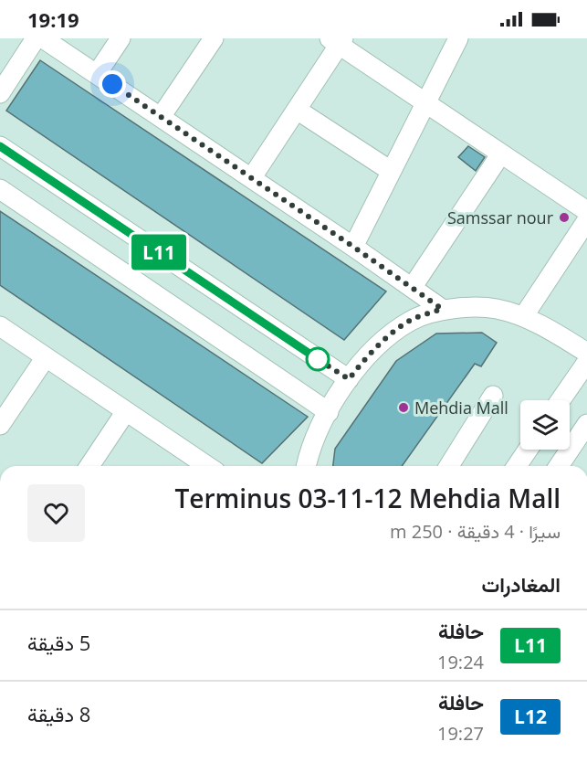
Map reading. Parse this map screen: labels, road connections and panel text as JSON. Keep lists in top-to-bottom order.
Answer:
{
  "places": ["Samssar nour", "Mehdia Mall"],
  "lines": ["bus line L11"],
  "page": {
    "status": "19:19",
    "on_map": "L11",
    "heading": [
      ["Terminus 03-11-12 Mehdia Mall", "سيرًا · 4 دقيقة · 250 m"],
      "المغادرات"
    ],
    "list": [
      {
        "mark": "L11",
        "name": "حافلة",
        "note": "19:24",
        "value": "5 دقيقة"
      },
      {
        "mark": "L12",
        "name": "حافلة",
        "note": "19:27",
        "value": "8 دقيقة"
      }
    ]
  }
}
